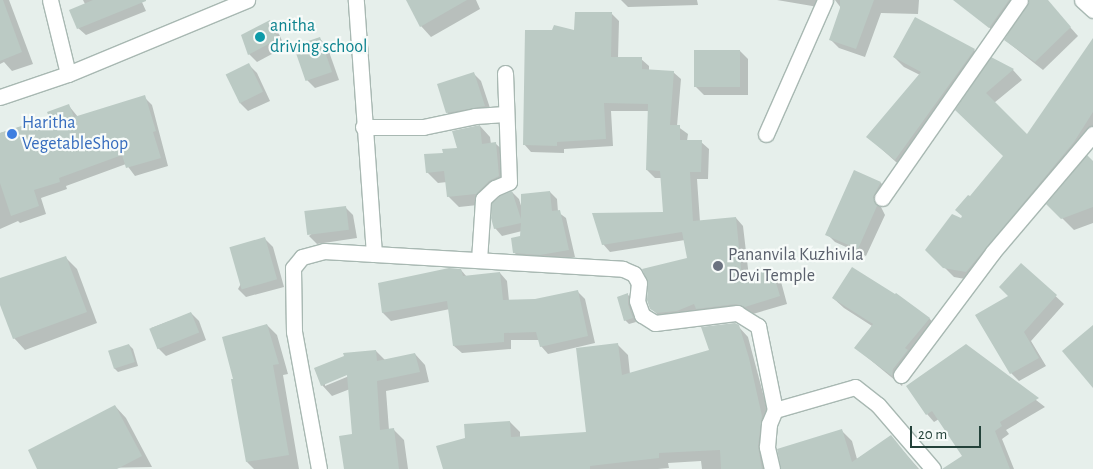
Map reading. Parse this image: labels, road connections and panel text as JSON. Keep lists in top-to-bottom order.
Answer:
{
  "places": ["anitha driving school", "Haritha VegetableShop", "Pananvila Kuzhivila Devi Temple"],
  "scale_bar": "20 m"
}
